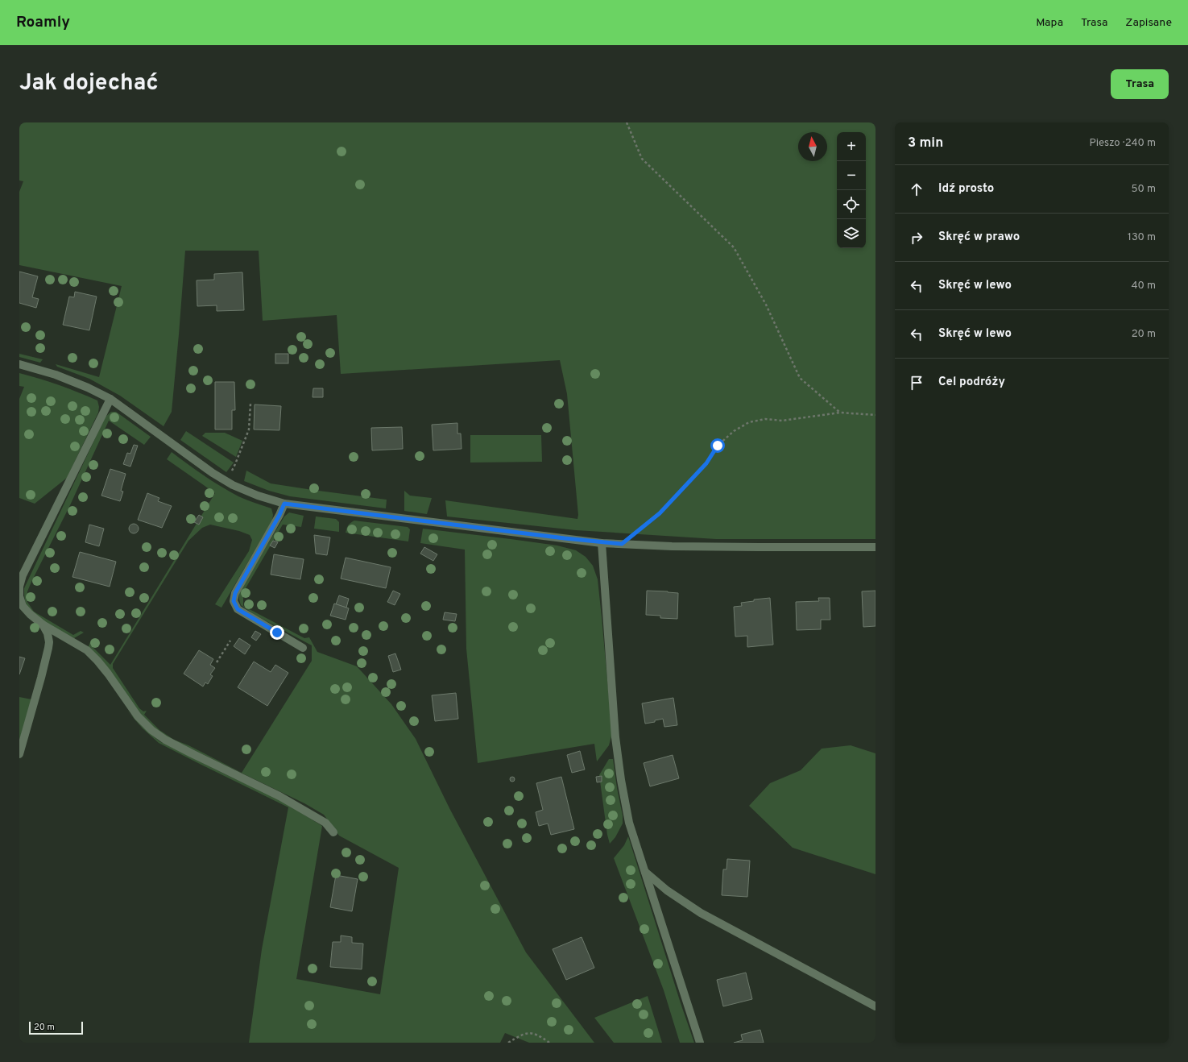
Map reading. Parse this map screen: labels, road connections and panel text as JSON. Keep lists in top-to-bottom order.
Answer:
{
  "scale_bar": "20 m",
  "north": "top",
  "page": {
    "header": "Roamly",
    "nav": ["Mapa", "Trasa", "Zapisane"],
    "title": "Jak dojechać",
    "buttons": "Trasa",
    "heading": ["3 min", "Pieszo · 240 m"],
    "map_buttons": ["+", "−"],
    "list": [
      ["Idź prosto", "50 m"],
      ["Skręć w prawo", "130 m"],
      ["Skręć w lewo", "40 m"],
      ["Skręć w lewo", "20 m"],
      "Cel podróży"
    ],
    "scale": "20 m"
  }
}
